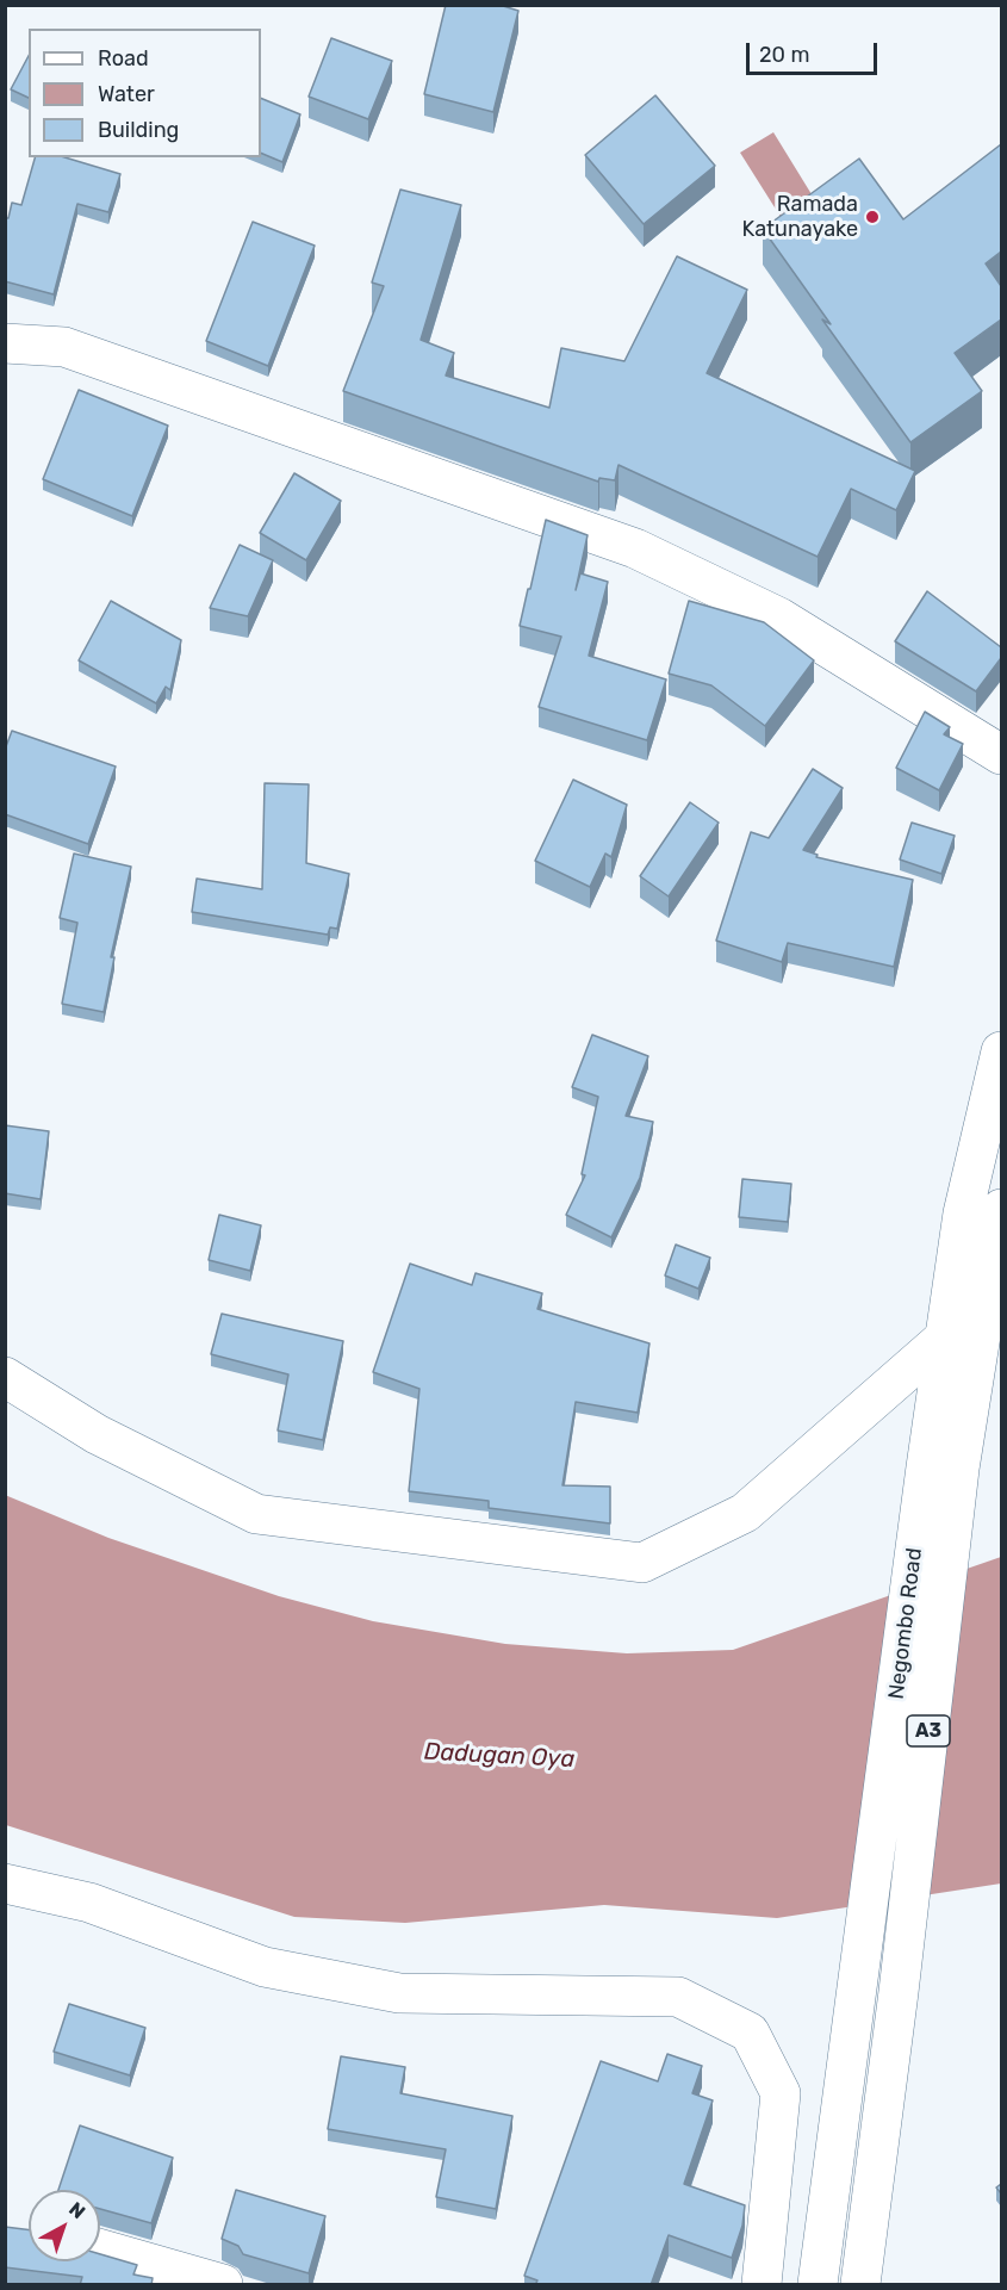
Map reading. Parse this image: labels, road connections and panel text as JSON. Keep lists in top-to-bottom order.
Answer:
{
  "streets": {
    "main road": ["Negombo Road", "A3"]
  },
  "water": ["Dadugan Oya"],
  "places": ["Ramada Katunayake"],
  "legend": ["Road", "Water", "Building"],
  "scale_bar": "20 m",
  "north": "top right"
}
